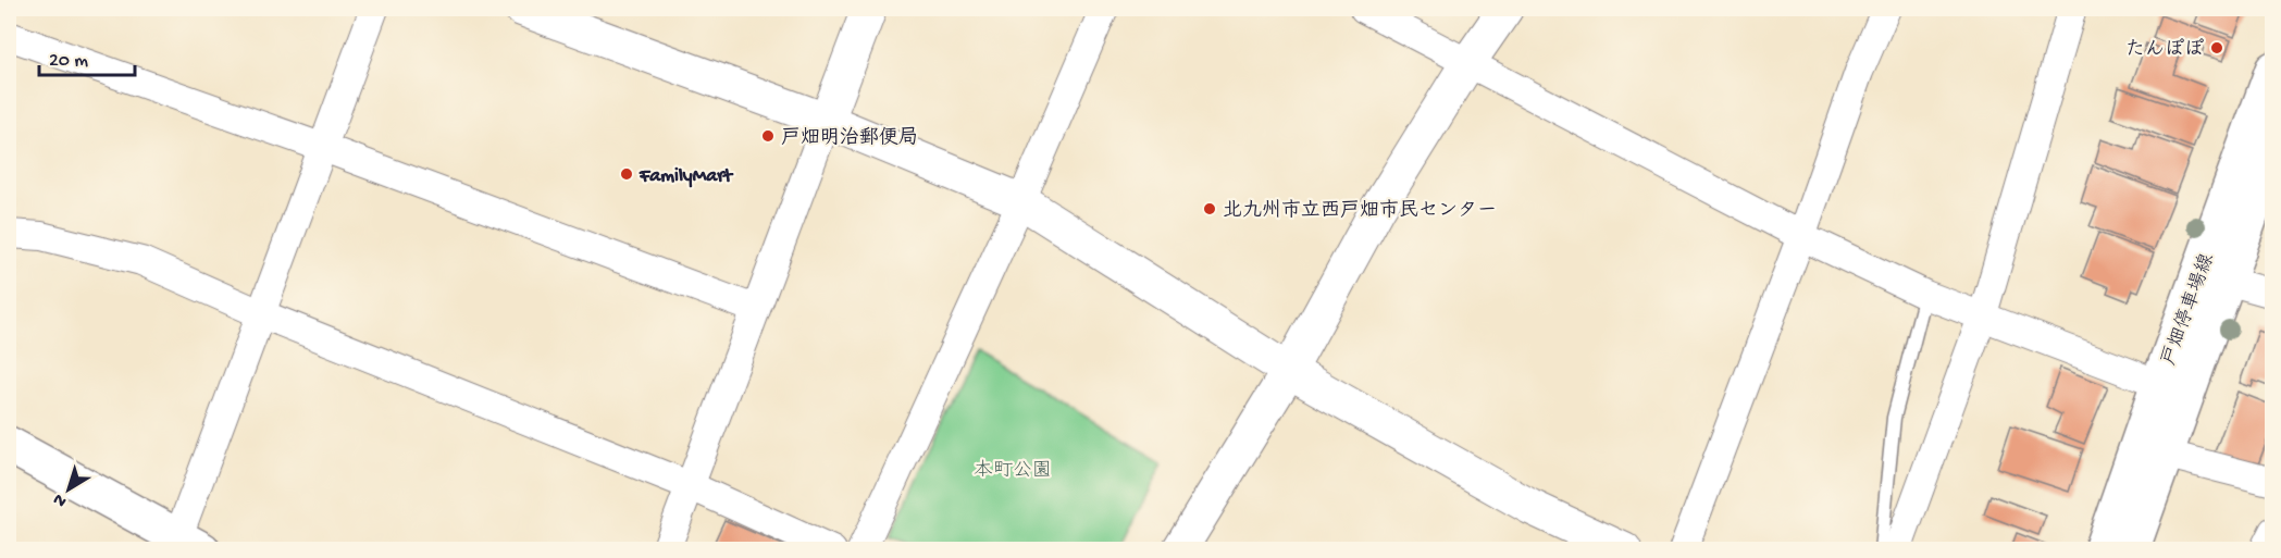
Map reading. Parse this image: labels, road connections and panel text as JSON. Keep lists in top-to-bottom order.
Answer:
{
  "streets": {
    "main road": ["戸畑停車場線"]
  },
  "parks": ["本町公園"],
  "places": [
    "たんぽぽ",
    "戸畑明治郵便局",
    "FamilyMart",
    "北九州市立西戸畑市民センター"
  ],
  "scale_bar": "20 m",
  "north": "bottom left"
}
